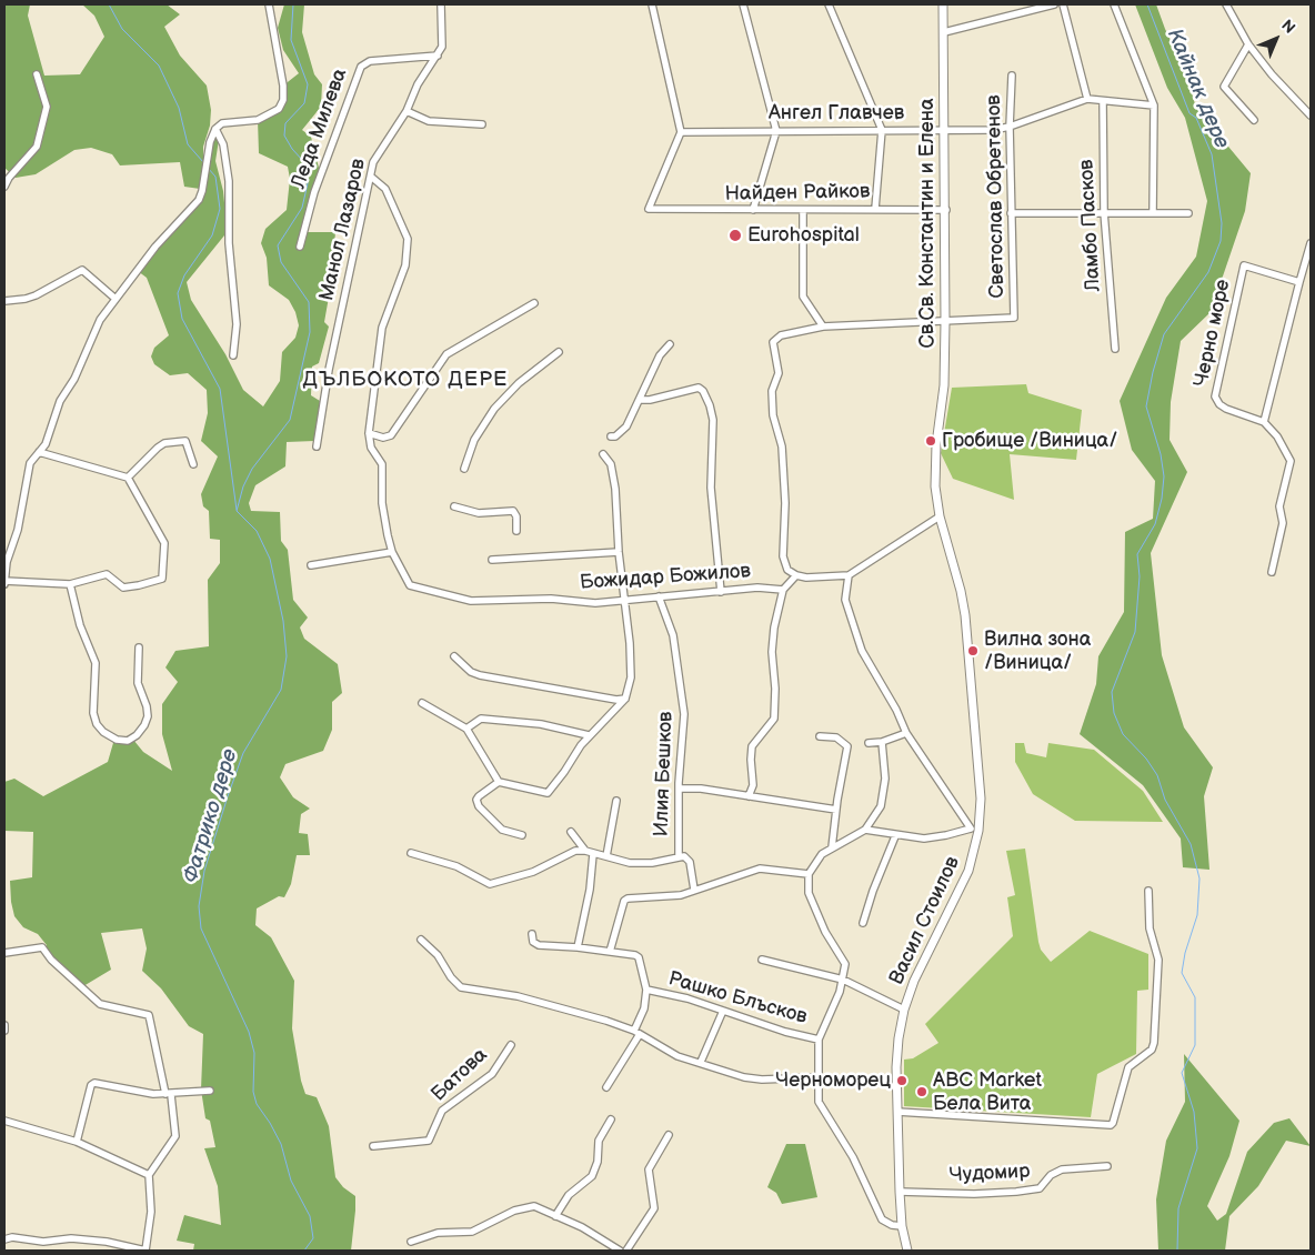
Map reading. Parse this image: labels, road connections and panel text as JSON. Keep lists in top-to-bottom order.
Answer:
{
  "streets": {
    "street": [
      "Ангел Главчев",
      "Леда Милева",
      "Найден Райков",
      "Светослав Обретенов",
      "Св.Св. Константин и Елена",
      "Ламбо Пасков",
      "Манол Лазаров",
      "Черно море",
      "Божидар Божилов",
      "Илия Бешков",
      "Васил Стоилов",
      "Рашко Блъсков",
      "Батова",
      "Чудомир"
    ]
  },
  "crossings": [
    ["Ангел Главчев", "Найден Райков"],
    ["Ангел Главчев", "Светослав Обретенов"],
    ["Ангел Главчев", "Св.Св. Константин и Елена"],
    ["Ангел Главчев", "Ламбо Пасков"],
    ["Леда Милева", "Манол Лазаров"],
    ["Найден Райков", "Св.Св. Константин и Елена"],
    ["Светослав Обретенов", "Св.Св. Константин и Елена"],
    ["Св.Св. Константин и Елена", "Васил Стоилов"],
    ["Божидар Божилов", "Илия Бешков"],
    ["Васил Стоилов", "Чудомир"]
  ],
  "districts": ["ДЪЛБОКОТО ДЕРЕ"],
  "water": ["Кайнак дере", "Фатрико дере"],
  "places": [
    "Eurohospital",
    "Гробище /Виница/",
    "Вилна зона /Виница/",
    "Черноморец",
    "ABC Market Бела Вита"
  ],
  "north": "top right"
}
